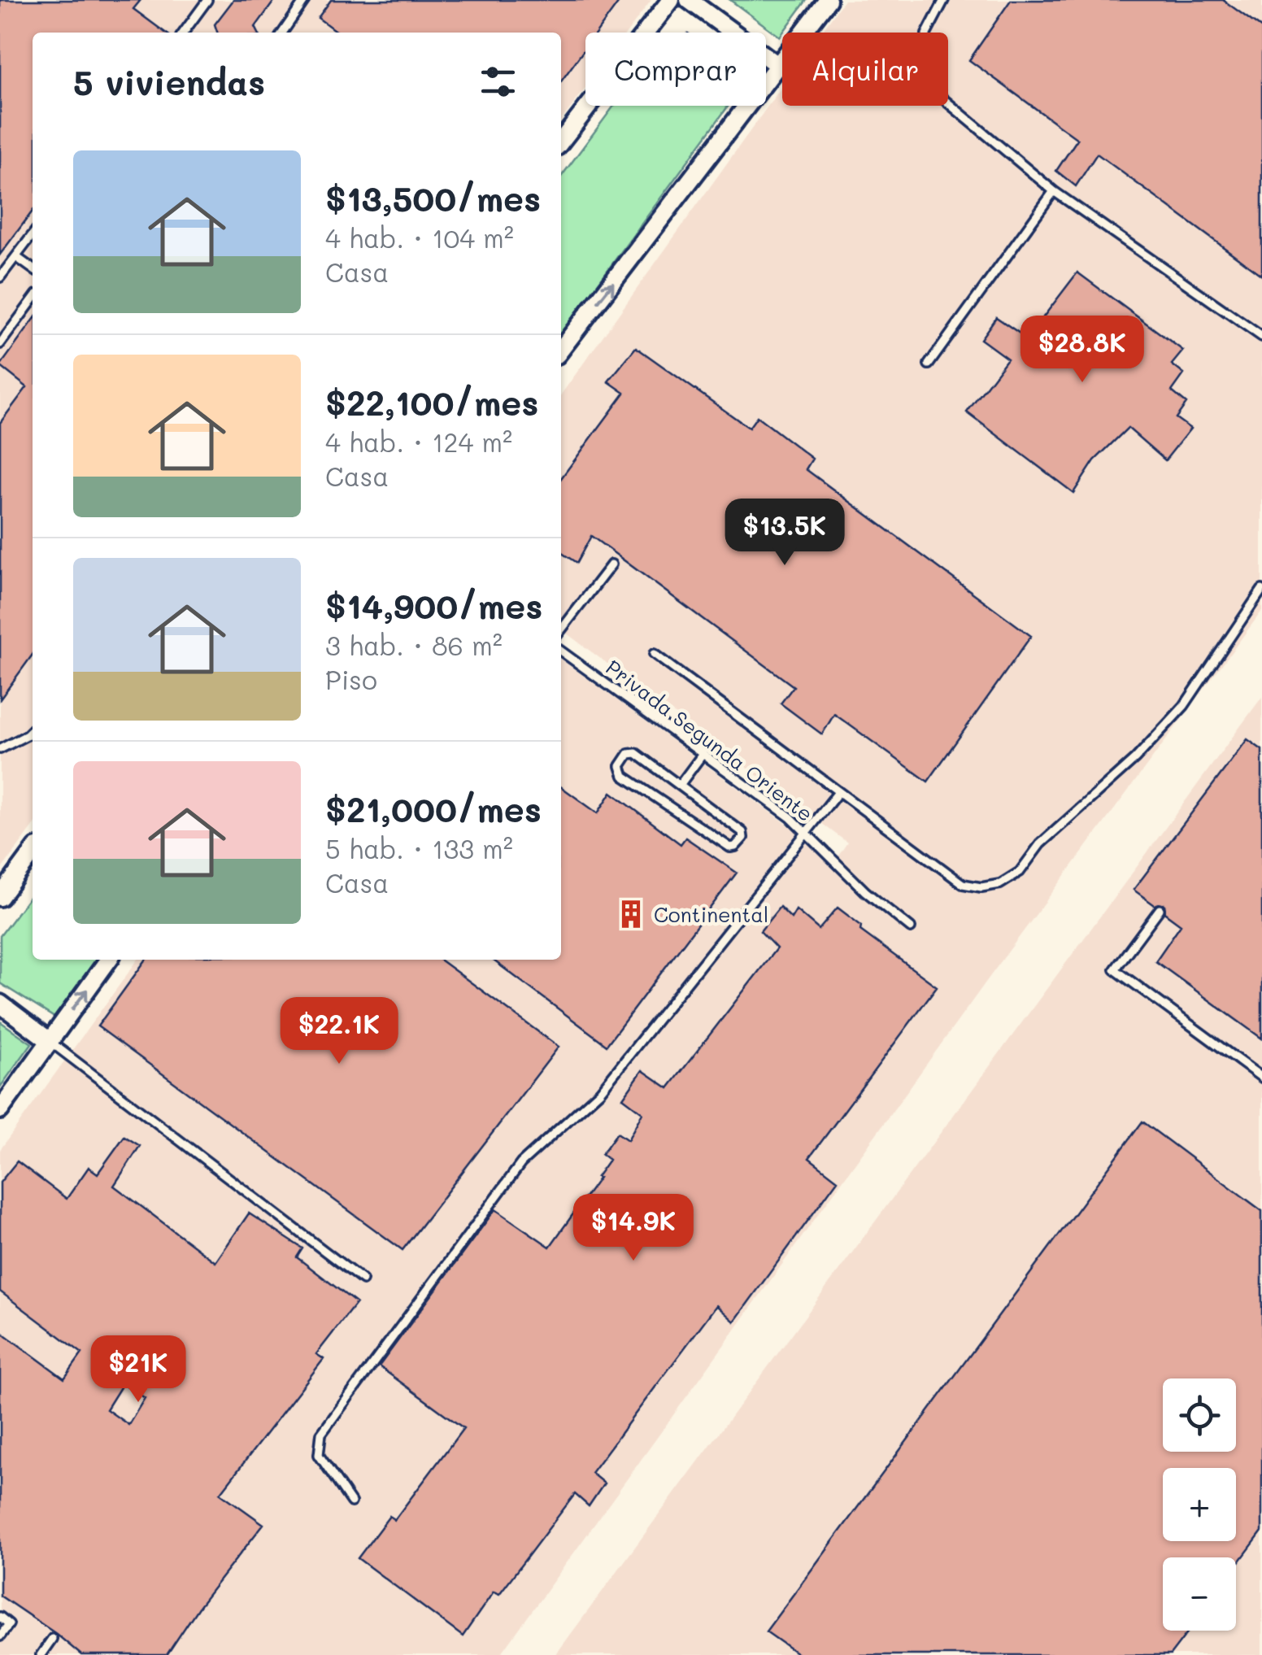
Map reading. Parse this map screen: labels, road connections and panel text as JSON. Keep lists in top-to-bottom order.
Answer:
{
  "streets": {
    "lane": ["Privada Segunda Oriente"]
  },
  "places": {
    "building": ["Continental"]
  },
  "page": {
    "chip": ["Comprar", "Alquilar"],
    "heading": "5 viviendas",
    "list": [
      {
        "name": "$13,500/mes",
        "note": "4 hab. · 104 m² · Casa"
      },
      {
        "name": "$22,100/mes",
        "note": "4 hab. · 124 m² · Casa"
      },
      {
        "name": "$14,900/mes",
        "note": "3 hab. · 86 m² · Piso"
      },
      {
        "name": "$21,000/mes",
        "note": "5 hab. · 133 m² · Casa"
      }
    ],
    "price": [
      "$28.8K",
      "$13.5K",
      "$22.1K",
      "$14.9K",
      "$21K"
    ],
    "map_buttons": ["+", "−"]
  }
}
